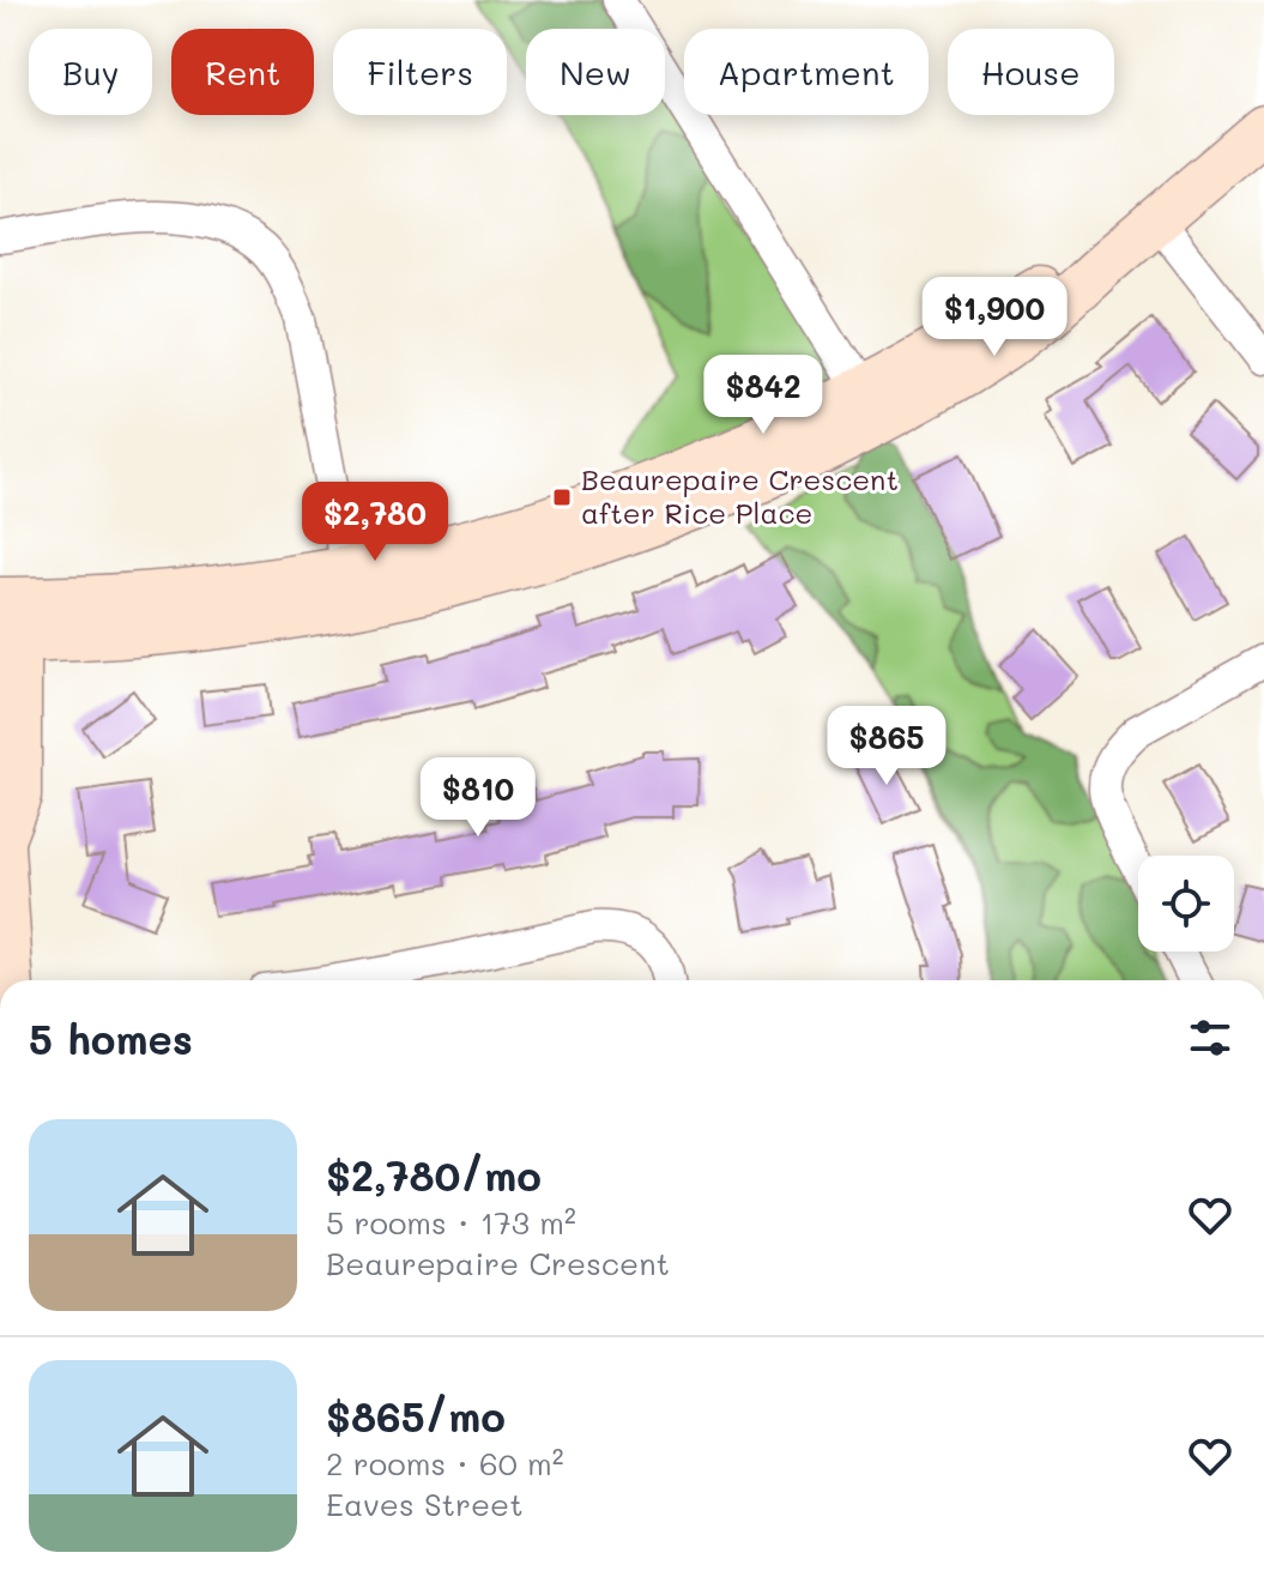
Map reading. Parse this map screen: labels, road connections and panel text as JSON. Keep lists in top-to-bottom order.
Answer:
{
  "places": {
    "transit": ["Beaurepaire Crescent after Rice Place"]
  },
  "page": {
    "chip": [
      "Buy",
      "Rent",
      "Filters",
      "New",
      "Apartment",
      "House"
    ],
    "price": [
      "$1,900",
      "$842",
      "$2,780",
      "$865",
      "$810"
    ],
    "heading": "5 homes",
    "list": [
      {
        "name": "$2,780/mo",
        "note": "5 rooms · 173 m² · Beaurepaire Crescent"
      },
      {
        "name": "$865/mo",
        "note": "2 rooms · 60 m² · Eaves Street"
      }
    ]
  }
}
